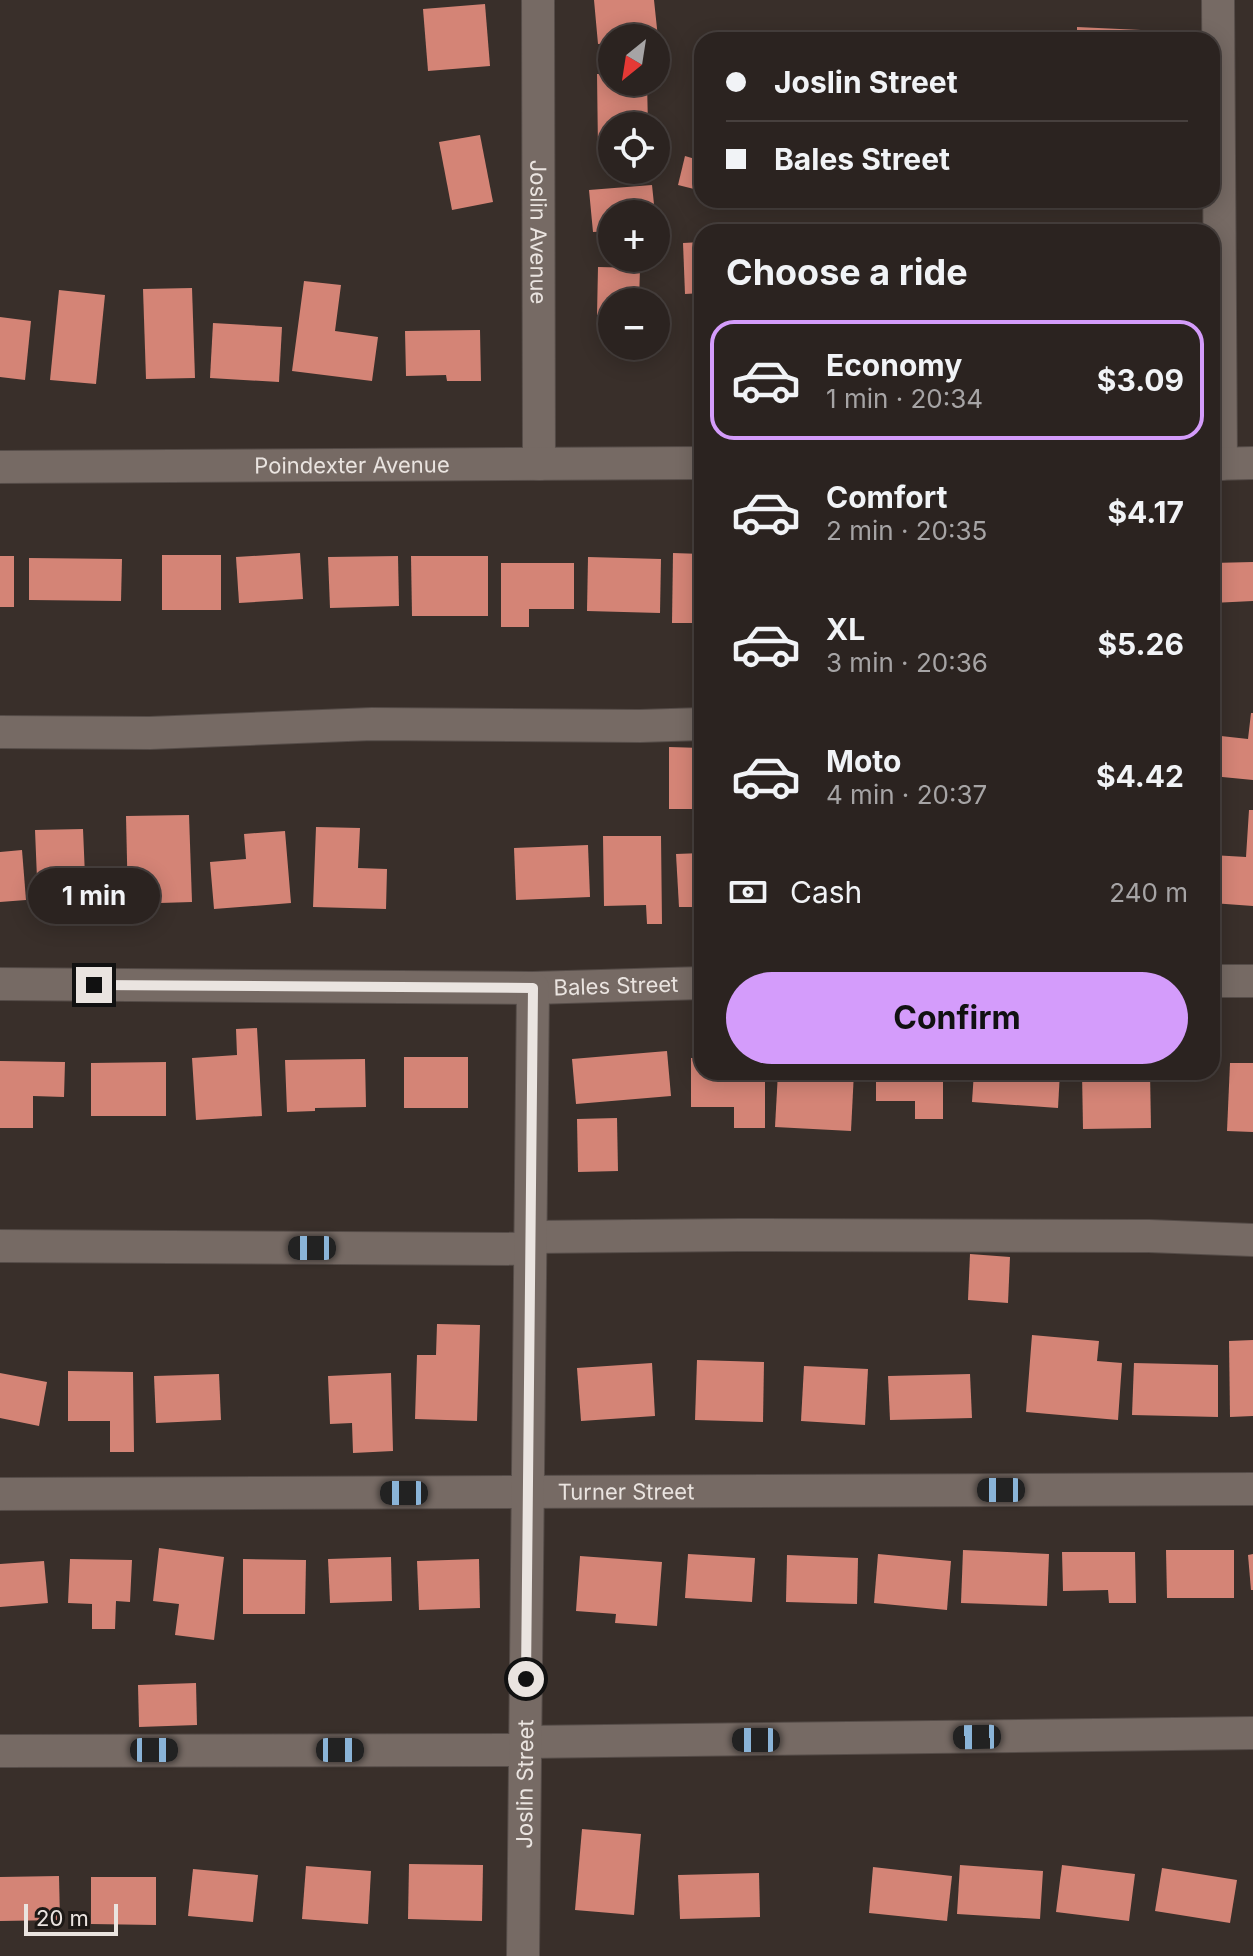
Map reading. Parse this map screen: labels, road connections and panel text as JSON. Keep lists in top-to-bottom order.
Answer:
{
  "streets": {
    "street": [
      "Joslin Avenue",
      "Poindexter Avenue",
      "Bales Street",
      "Turner Street",
      "Joslin Street"
    ]
  },
  "crossings": [
    ["Joslin Avenue", "Poindexter Avenue"],
    ["Bales Street", "Joslin Street"],
    ["Turner Street", "Joslin Street"]
  ],
  "scale_bar": "20 m",
  "north": "bottom left",
  "page": {
    "map_buttons": ["+", "−"],
    "banner": ["Joslin Street", "Bales Street"],
    "heading": "Choose a ride",
    "list": [
      {
        "name": "Economy",
        "note": "1 min · 20:34",
        "value": "$3.09"
      },
      {
        "name": "Comfort",
        "note": "2 min · 20:35",
        "value": "$4.17"
      },
      {
        "name": "XL",
        "note": "3 min · 20:36",
        "value": "$5.26"
      },
      {
        "name": "Moto",
        "note": "4 min · 20:37",
        "value": "$4.42"
      }
    ],
    "pay": ["Cash", "240 m"],
    "bubble": "1 min",
    "buttons": "Confirm",
    "scale": "20 m"
  }
}
